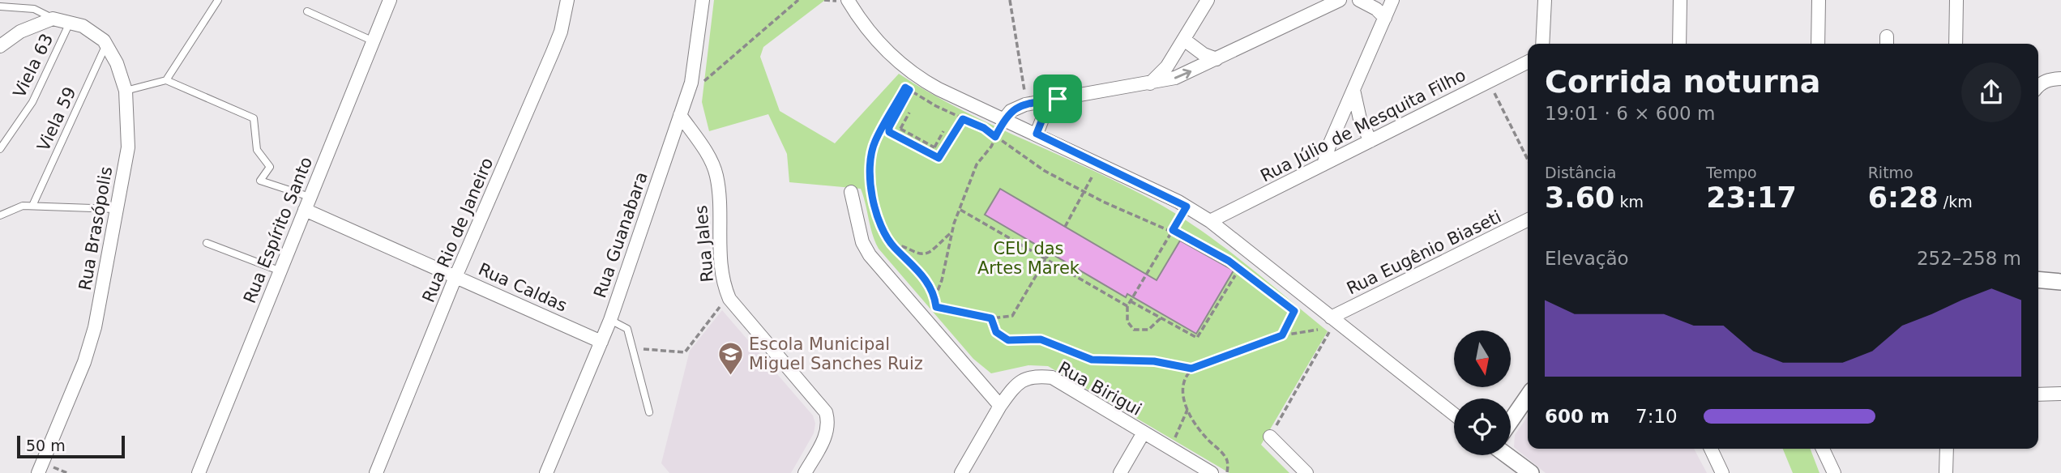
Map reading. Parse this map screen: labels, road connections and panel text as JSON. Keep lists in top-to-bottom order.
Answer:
{
  "streets": {
    "street": [
      "Rua Júlio de Mesquita Filho",
      "Rua Brasópolis",
      "Rua Espírito Santo",
      "Rua Rio de Janeiro",
      "Rua Guanabara",
      "Rua Jales",
      "Rua Eugênio Biaseti",
      "Rua Caldas",
      "Rua Birigui"
    ],
    "lane": ["Viela 63", "Viela 59"]
  },
  "crossings": [
    ["Viela 63", "Rua Brasópolis"],
    ["Viela 59", "Rua Brasópolis"],
    ["Rua Espírito Santo", "Rua Caldas"],
    ["Rua Rio de Janeiro", "Rua Caldas"],
    ["Rua Guanabara", "Rua Jales"],
    ["Rua Guanabara", "Rua Caldas"]
  ],
  "parks": ["CEU das Artes Marek"],
  "places": {
    "school or university": ["Escola Municipal Miguel Sanches Ruiz"]
  },
  "scale_bar": "50 m",
  "north": "bottom",
  "page": {
    "heading": ["Corrida noturna", "19:01 · 6 × 600 m"],
    "stats": [
      ["Distância", "3.60 km"],
      ["Tempo", "23:17"],
      ["Ritmo", "6:28 /km"]
    ],
    "chart": ["Elevação", "252–258 m"],
    "list": [
      {
        "name": "600 m",
        "note": "7:10"
      }
    ],
    "scale": "50 m"
  }
}
